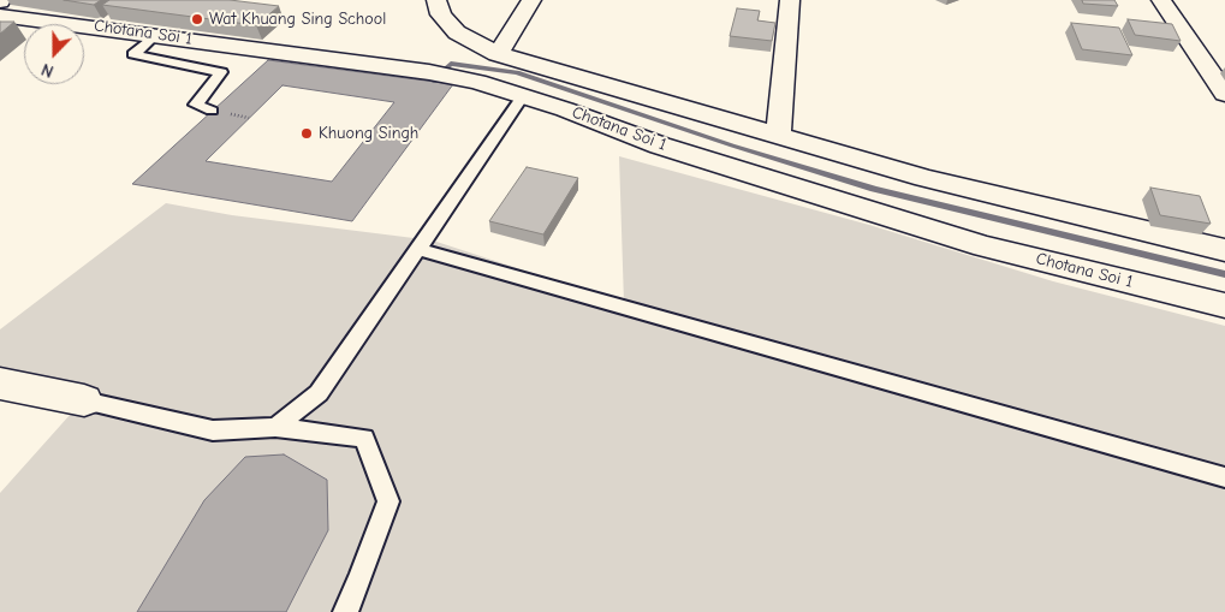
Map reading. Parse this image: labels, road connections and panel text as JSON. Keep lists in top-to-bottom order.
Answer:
{
  "streets": {
    "street": ["Chotana Soi 1"]
  },
  "places": ["Wat Khuang Sing School", "Khuong Singh"],
  "north": "bottom"
}
